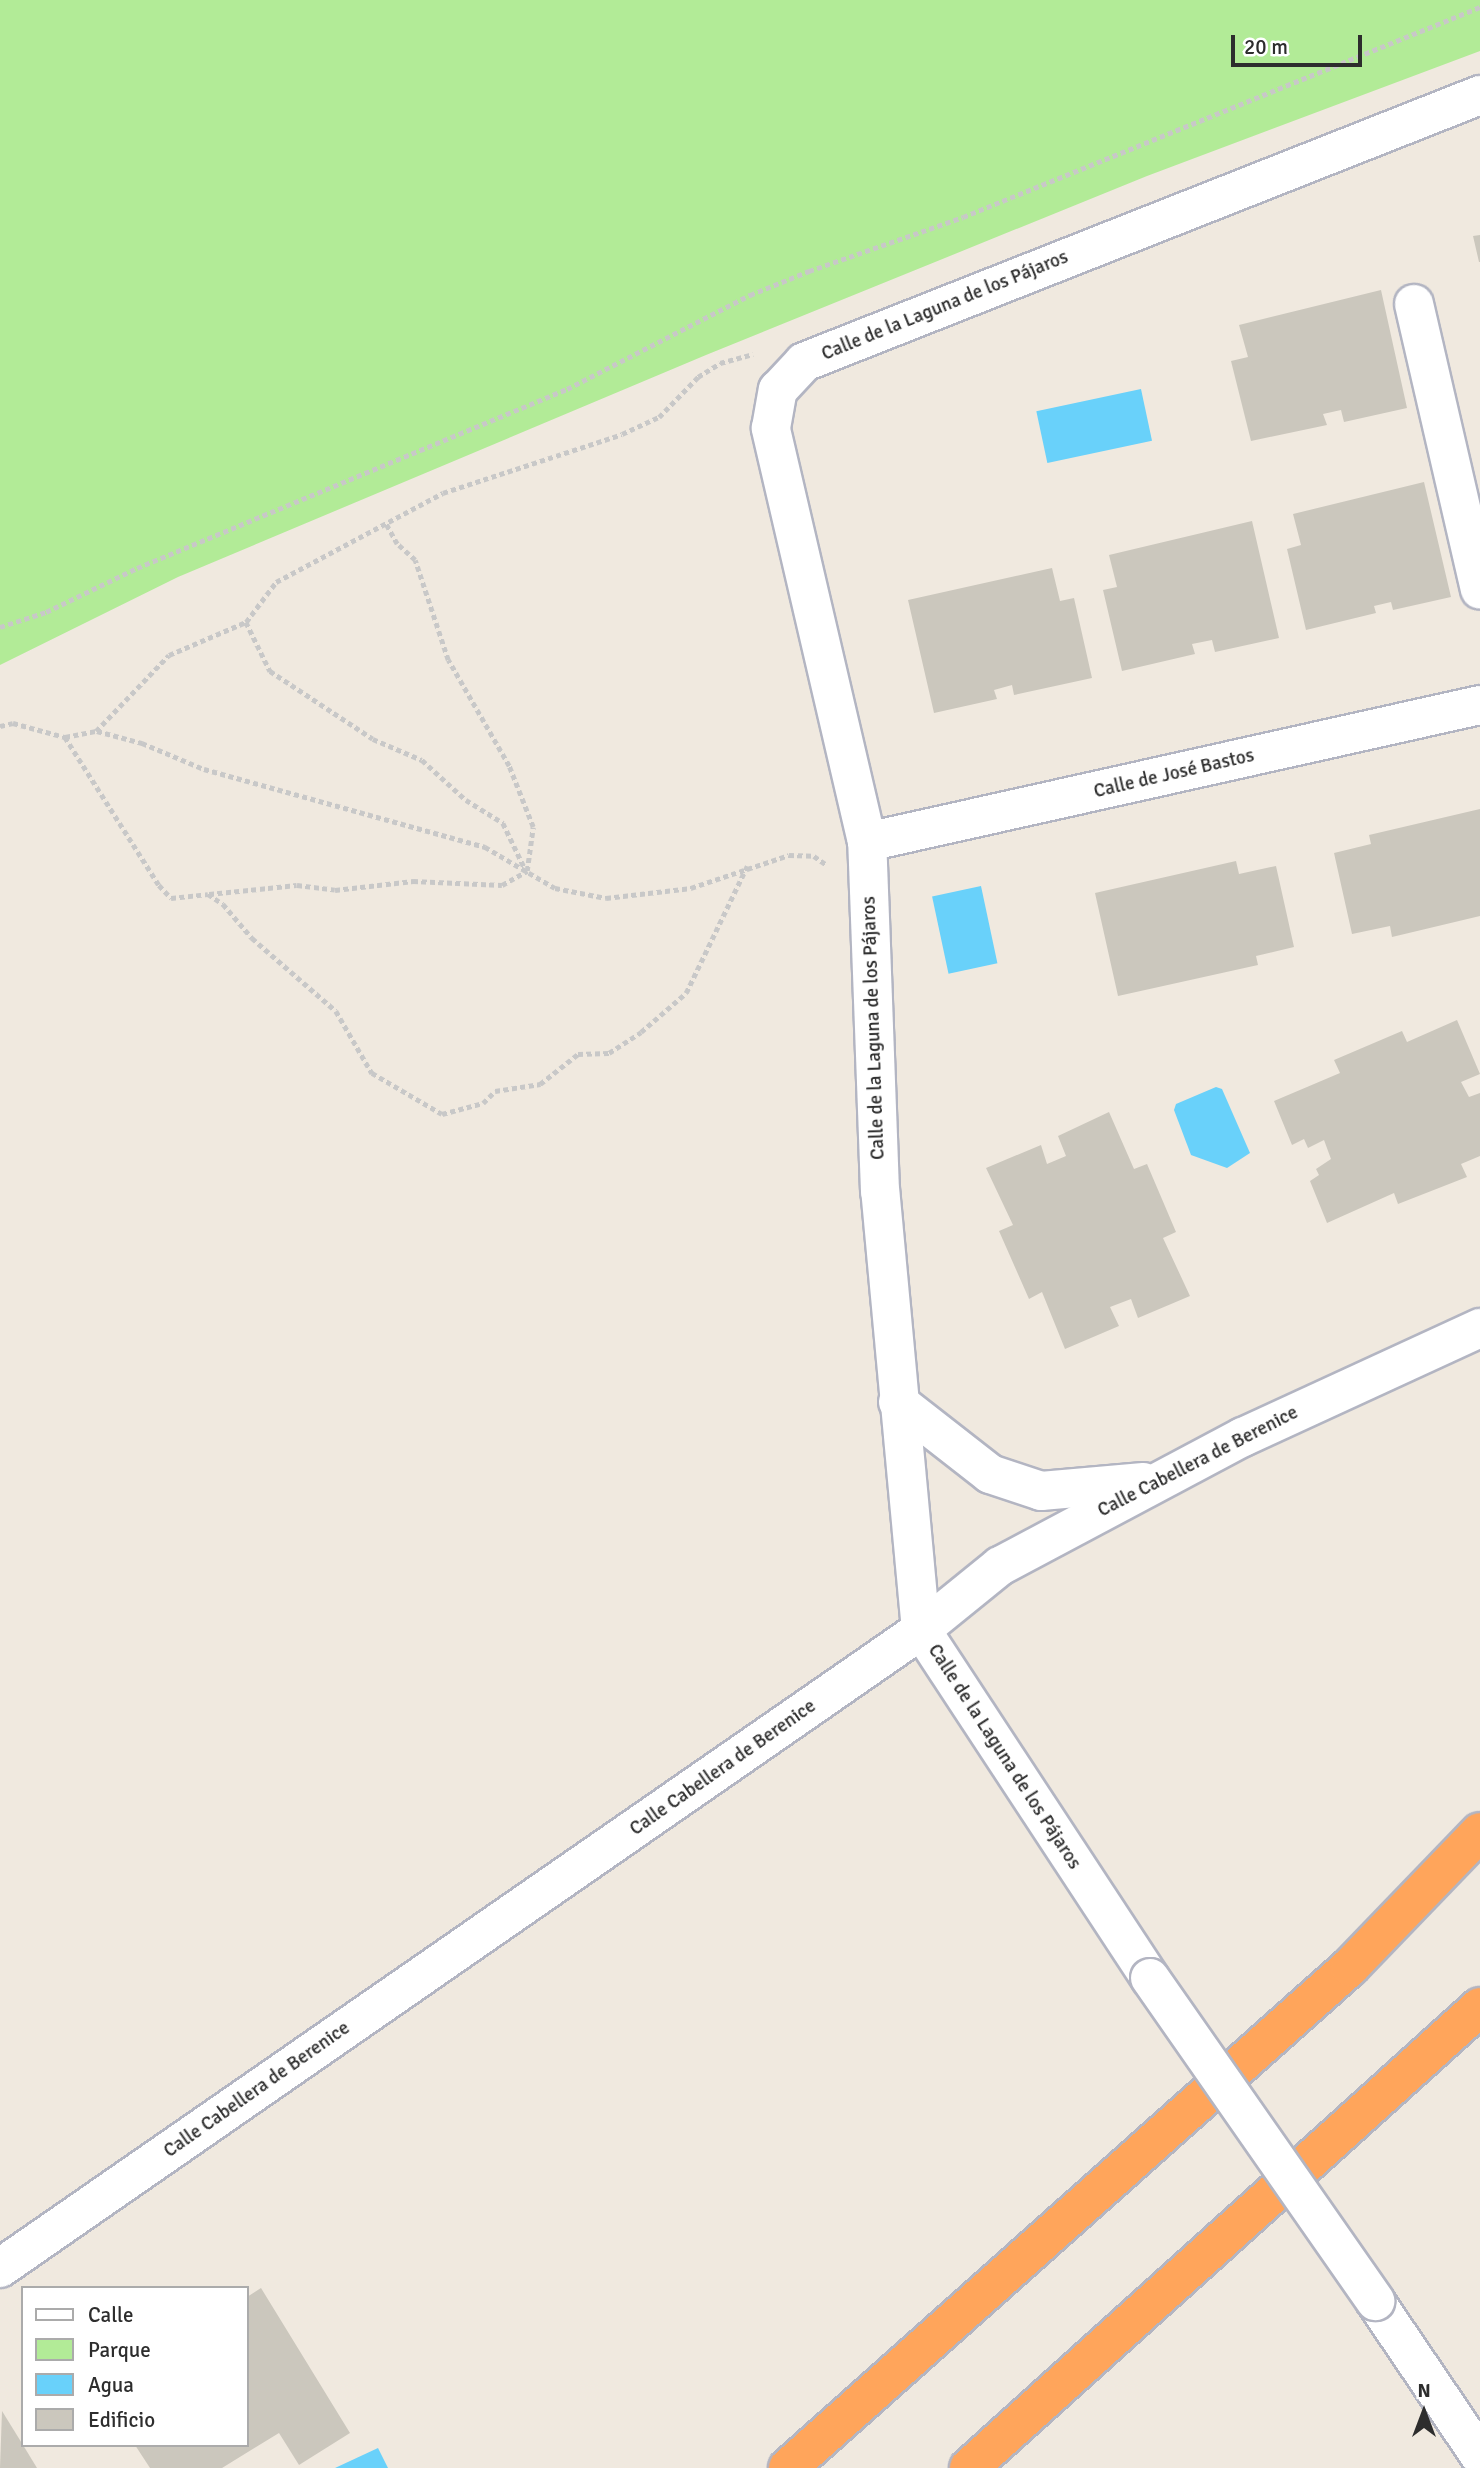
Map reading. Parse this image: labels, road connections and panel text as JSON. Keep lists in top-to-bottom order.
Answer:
{
  "streets": {
    "street": ["Calle de la Laguna de los Pájaros", "Calle de José Bastos", "Calle Cabellera de Berenice"]
  },
  "crossings": [
    ["Calle de la Laguna de los Pájaros", "Calle de José Bastos"],
    ["Calle de la Laguna de los Pájaros", "Calle Cabellera de Berenice"]
  ],
  "legend": [
    "Calle",
    "Parque",
    "Agua",
    "Edificio"
  ],
  "scale_bar": "20 m",
  "north": "top"
}
